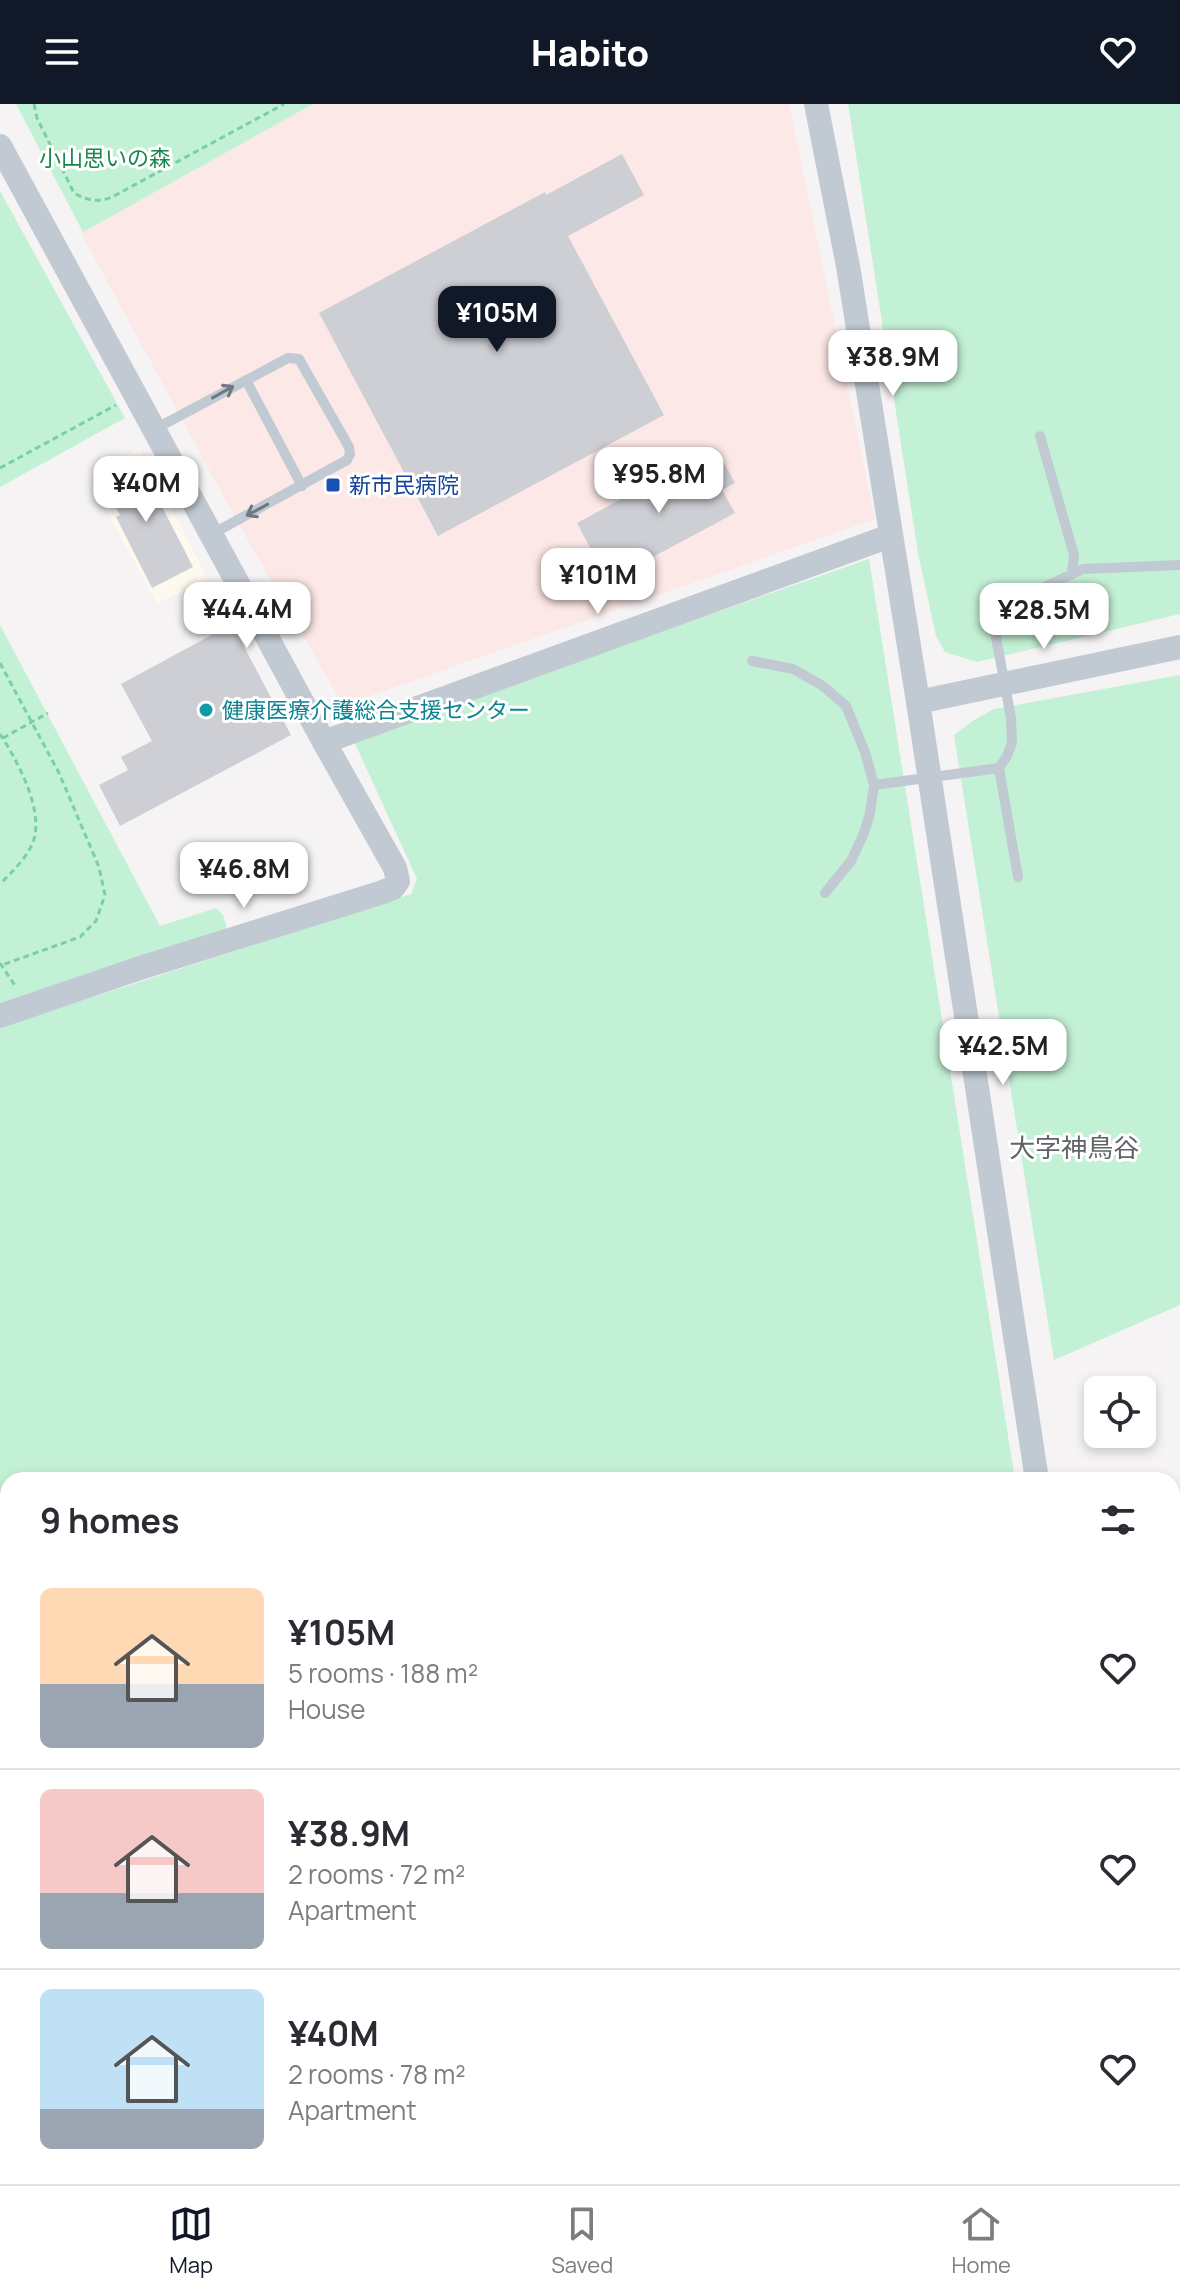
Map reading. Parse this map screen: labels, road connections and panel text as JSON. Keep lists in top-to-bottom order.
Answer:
{
  "districts": ["大字神鳥谷"],
  "parks": ["小山思いの森"],
  "places": {
    "transit": ["新市民病院"],
    "other": ["健康医療介護総合支援センター"]
  },
  "page": {
    "header": "Habito",
    "price": [
      "¥105M",
      "¥38.9M",
      "¥95.8M",
      "¥40M",
      "¥101M",
      "¥44.4M",
      "¥28.5M",
      "¥46.8M",
      "¥42.5M"
    ],
    "heading": "9 homes",
    "list": [
      {
        "name": "¥105M",
        "note": "5 rooms · 188 m² · House"
      },
      {
        "name": "¥38.9M",
        "note": "2 rooms · 72 m² · Apartment"
      },
      {
        "name": "¥40M",
        "note": "2 rooms · 78 m² · Apartment"
      }
    ],
    "tabs": ["Map", "Saved", "Home"]
  }
}
